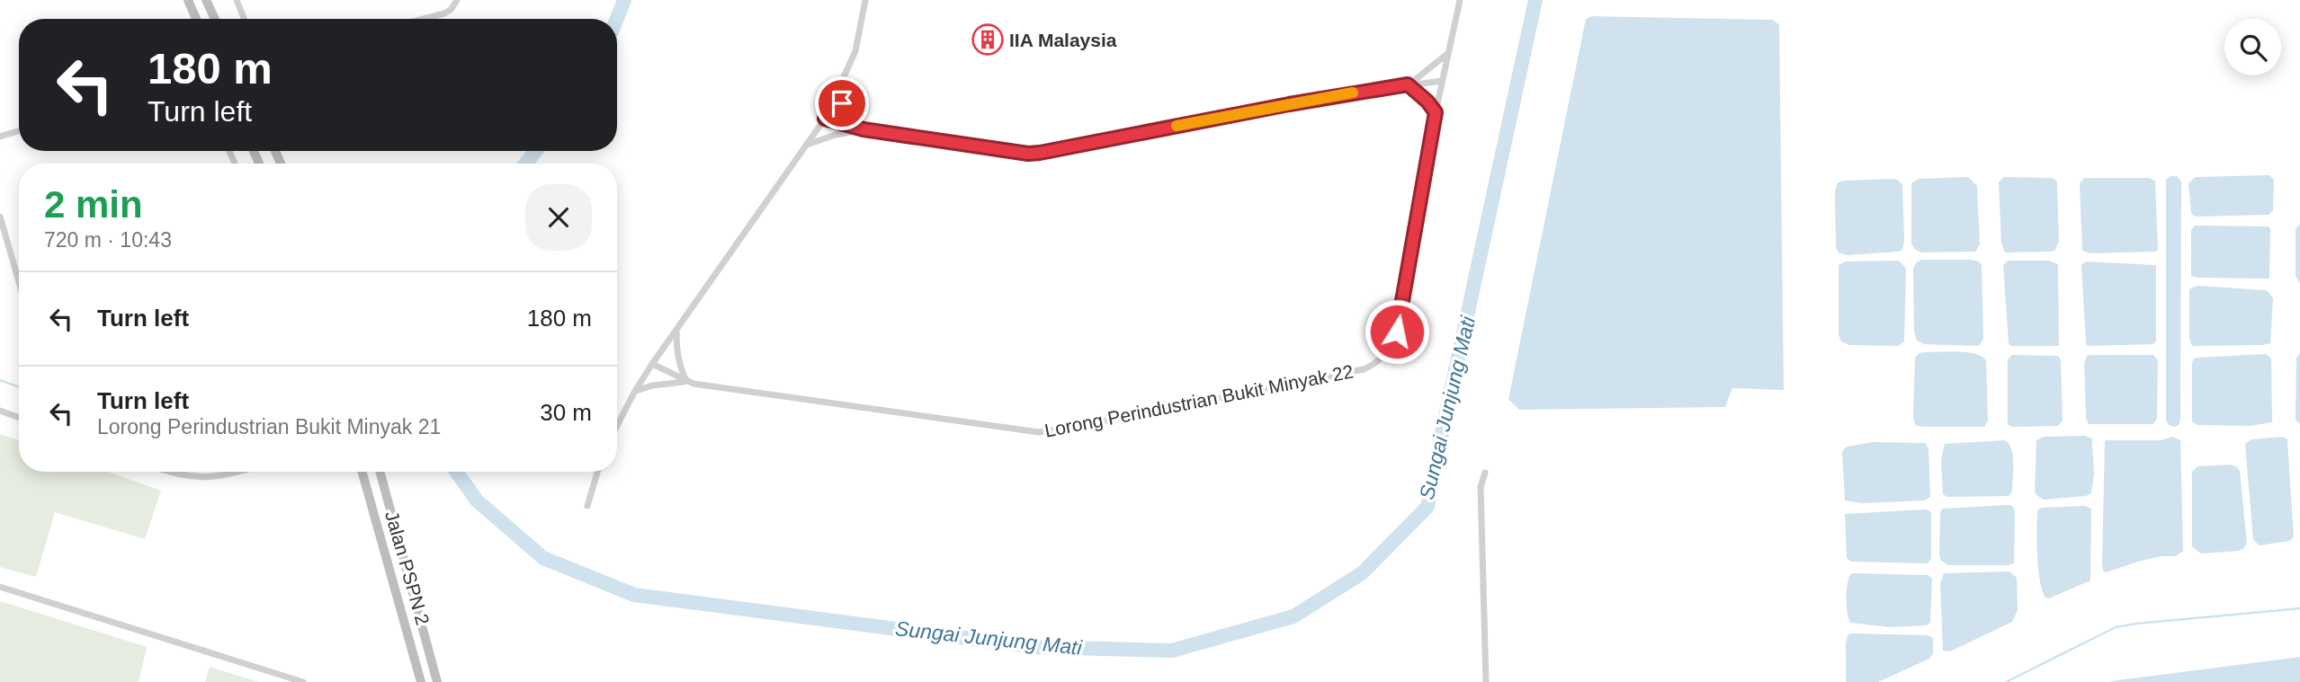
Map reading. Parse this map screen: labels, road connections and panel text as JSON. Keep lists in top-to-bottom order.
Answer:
{
  "streets": {
    "street": ["Lorong Perindustrian Bukit Minyak 22", "Jalan PSPN 2"]
  },
  "water": ["Sungai Junjung Mati"],
  "places": {
    "building": ["IIA Malaysia"]
  },
  "page": {
    "turn": ["180 m", "Turn left"],
    "heading": ["2 min", "720 m · 10:43"],
    "list": [
      {
        "name": "Turn left",
        "value": "180 m"
      },
      {
        "name": "Turn left",
        "note": "Lorong Perindustrian Bukit Minyak 21",
        "value": "30 m"
      }
    ]
  }
}
